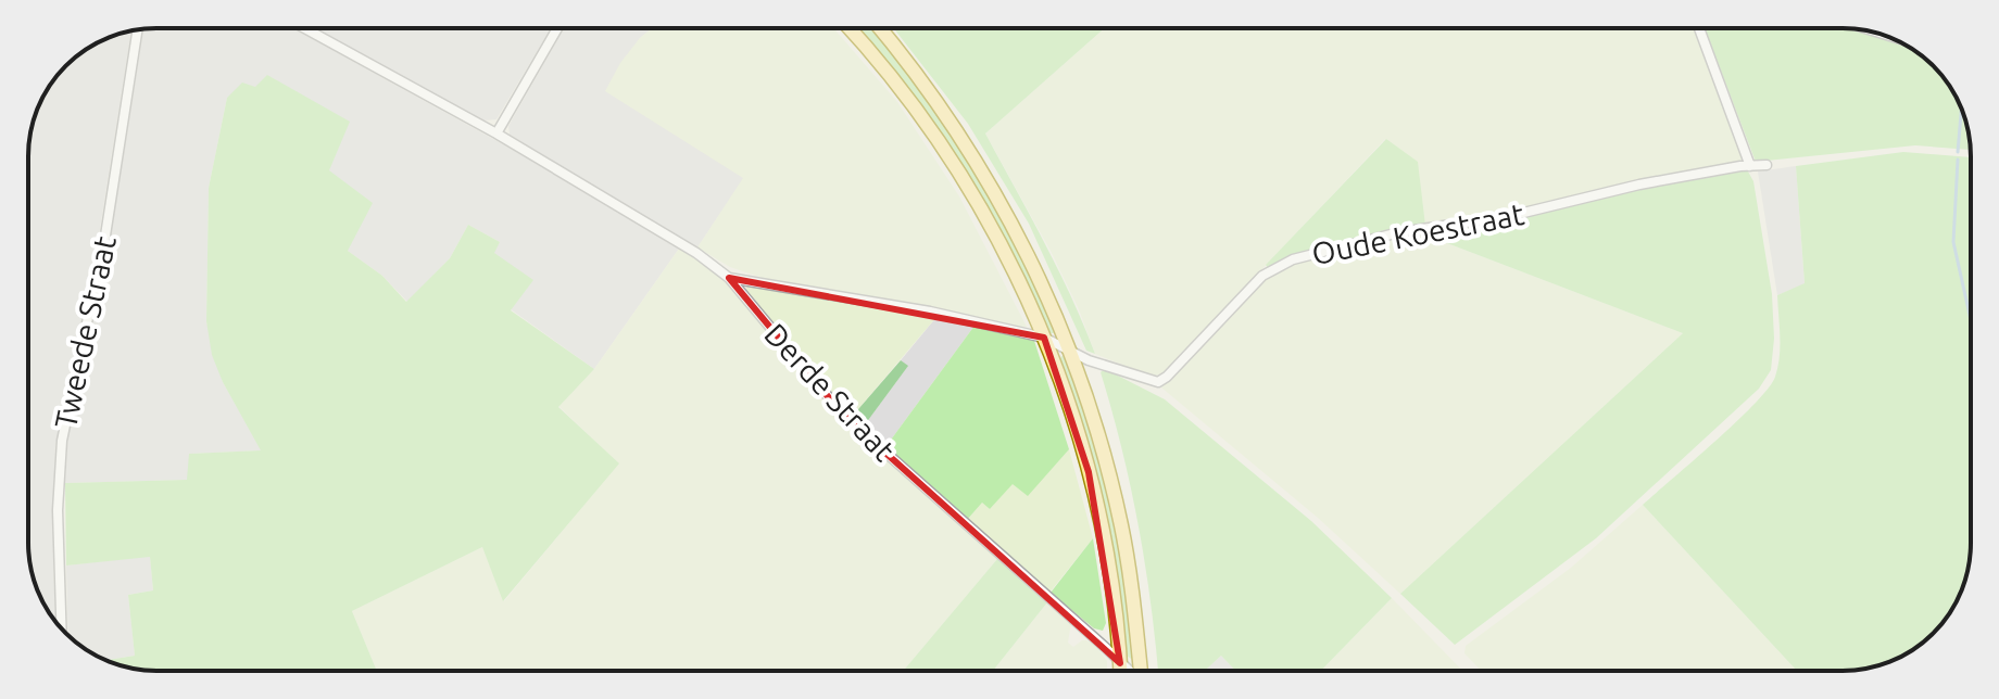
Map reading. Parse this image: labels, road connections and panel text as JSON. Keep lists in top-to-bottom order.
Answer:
{
  "streets": {
    "street": ["Oude Koestraat", "Tweede Straat", "Derde Straat"]
  },
  "crossings": [
    ["Oude Koestraat", "Derde Straat"]
  ]
}
